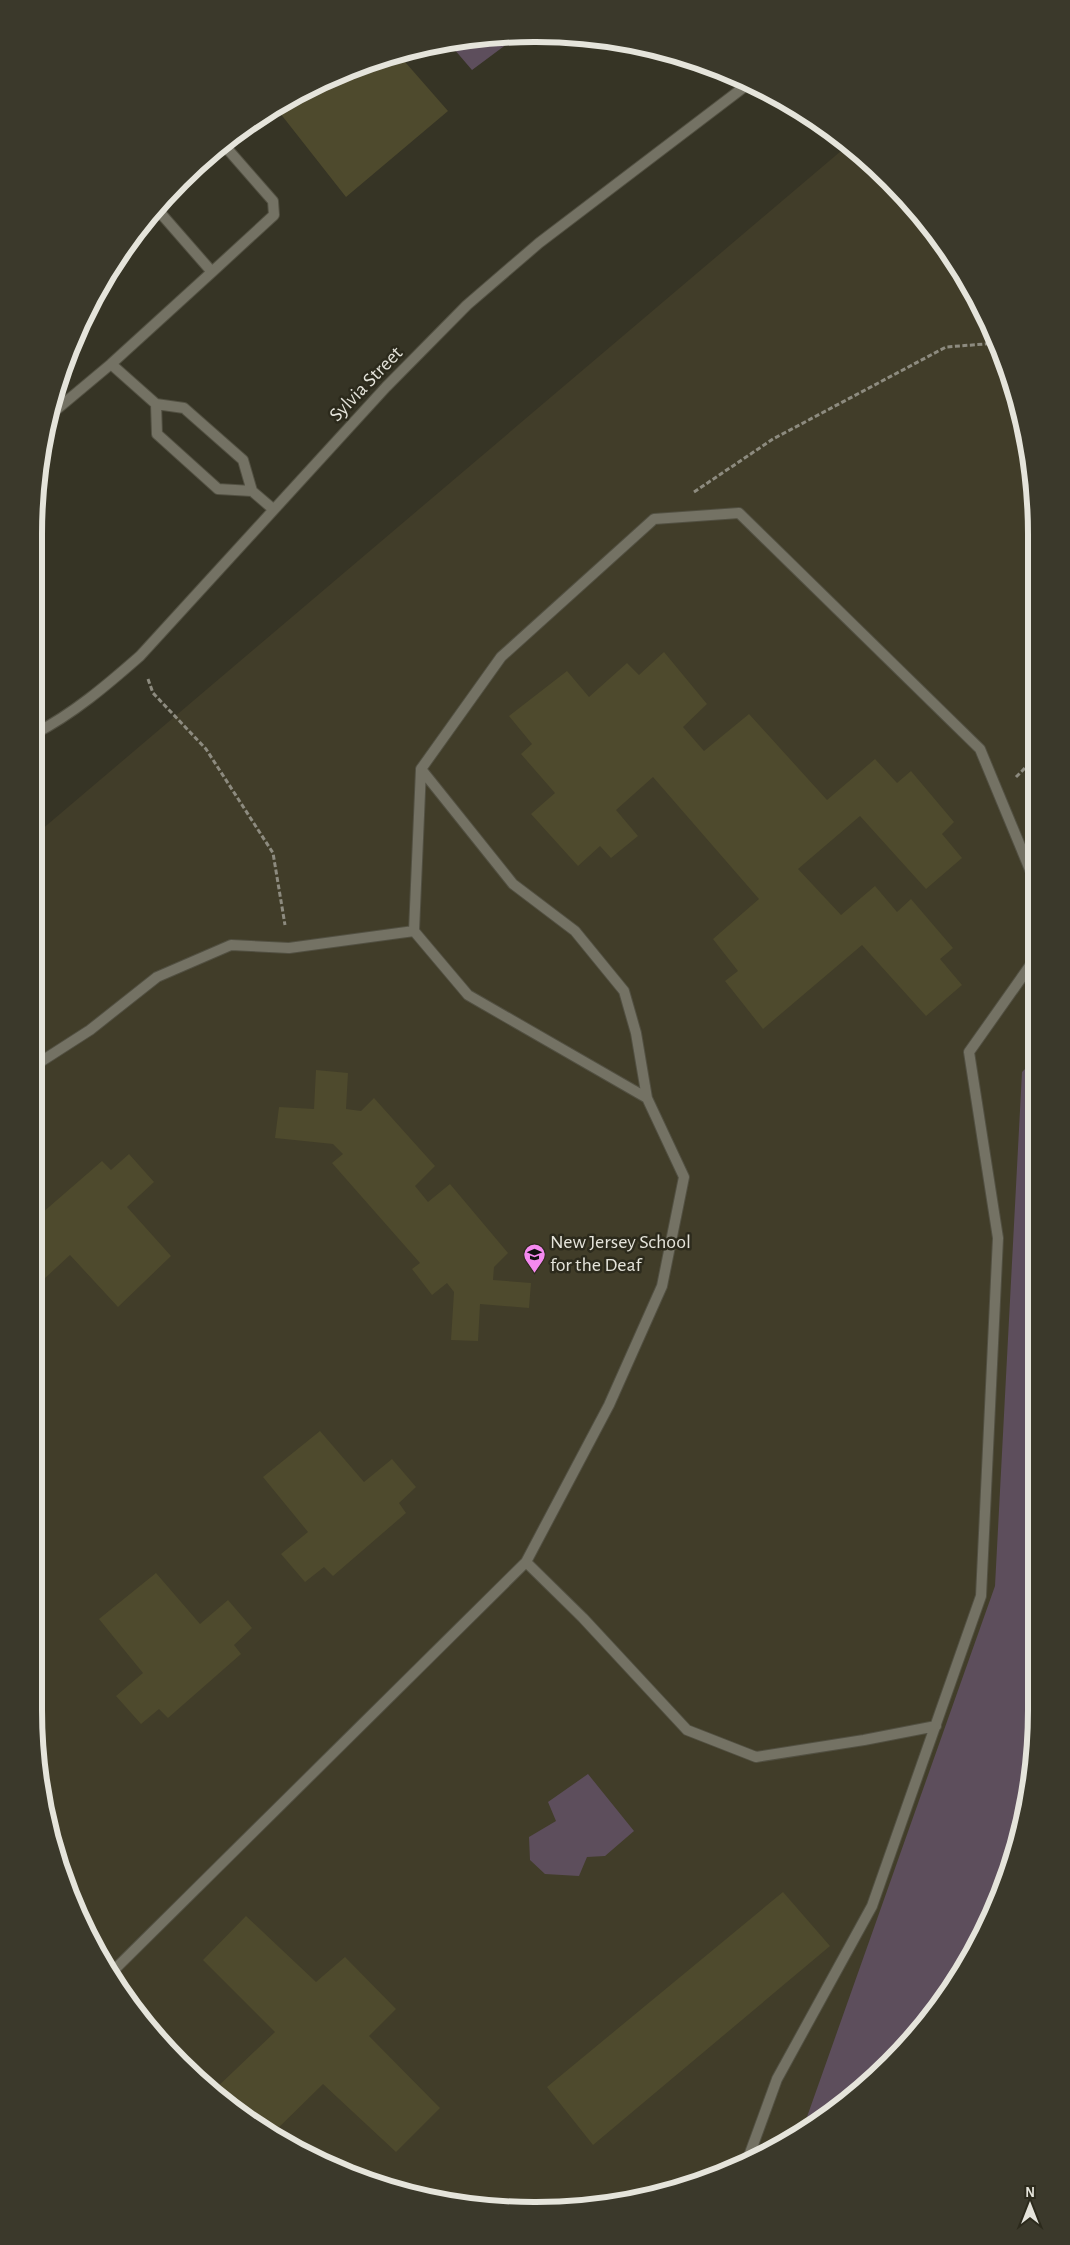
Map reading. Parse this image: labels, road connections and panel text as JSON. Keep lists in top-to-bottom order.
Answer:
{
  "streets": {
    "street": ["Sylvia Street"]
  },
  "places": {
    "school or university": ["New Jersey School for the Deaf"]
  },
  "north": "top"
}
